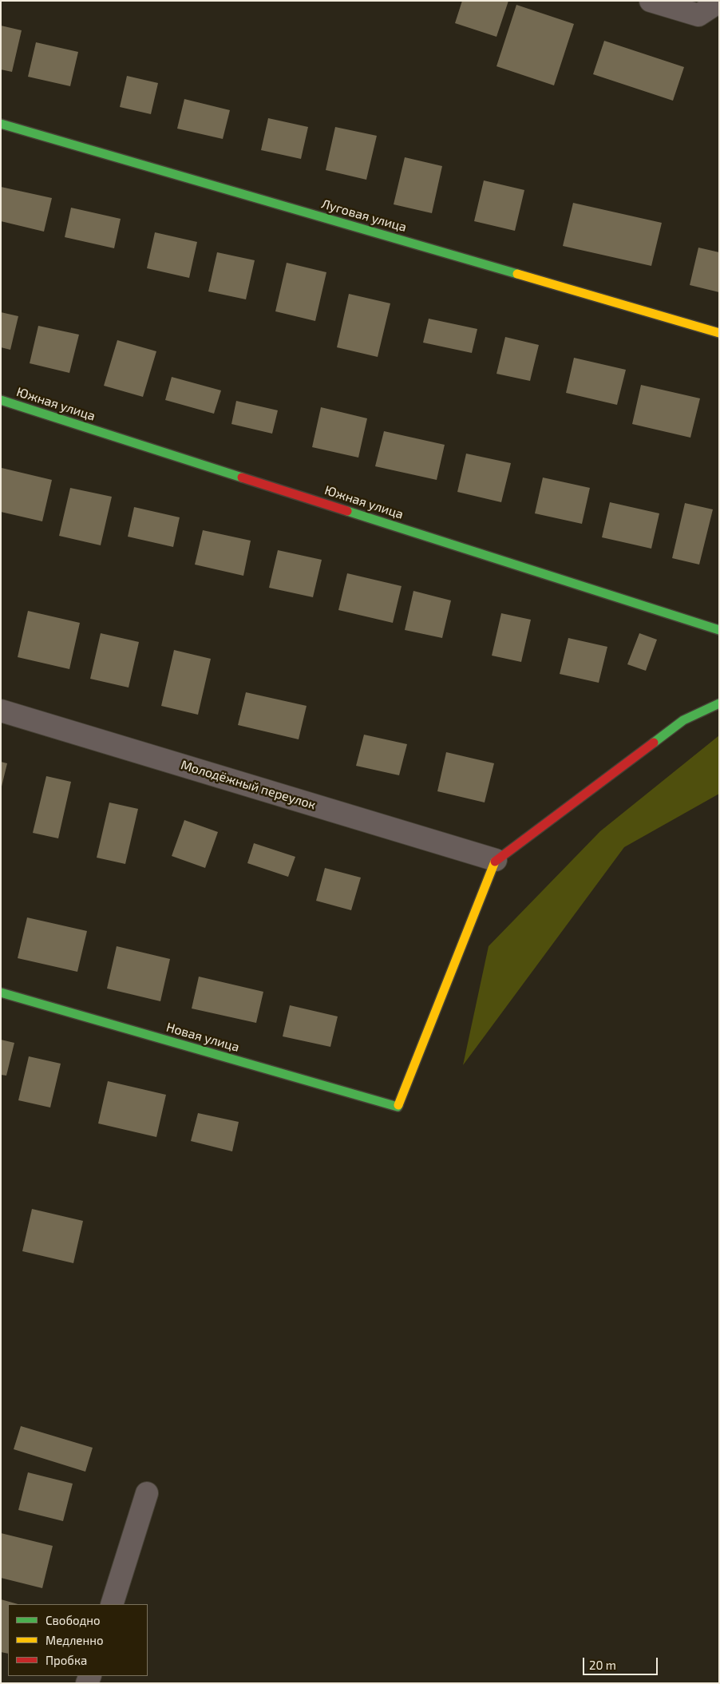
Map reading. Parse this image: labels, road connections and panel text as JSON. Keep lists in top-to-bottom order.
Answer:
{
  "streets": {
    "street": [
      "Луговая улица",
      "Южная улица",
      "Молодёжный переулок",
      "Новая улица"
    ]
  },
  "crossings": [
    ["Молодёжный переулок", "Новая улица"]
  ],
  "legend": ["Свободно", "Медленно", "Пробка"],
  "scale_bar": "20 m"
}
